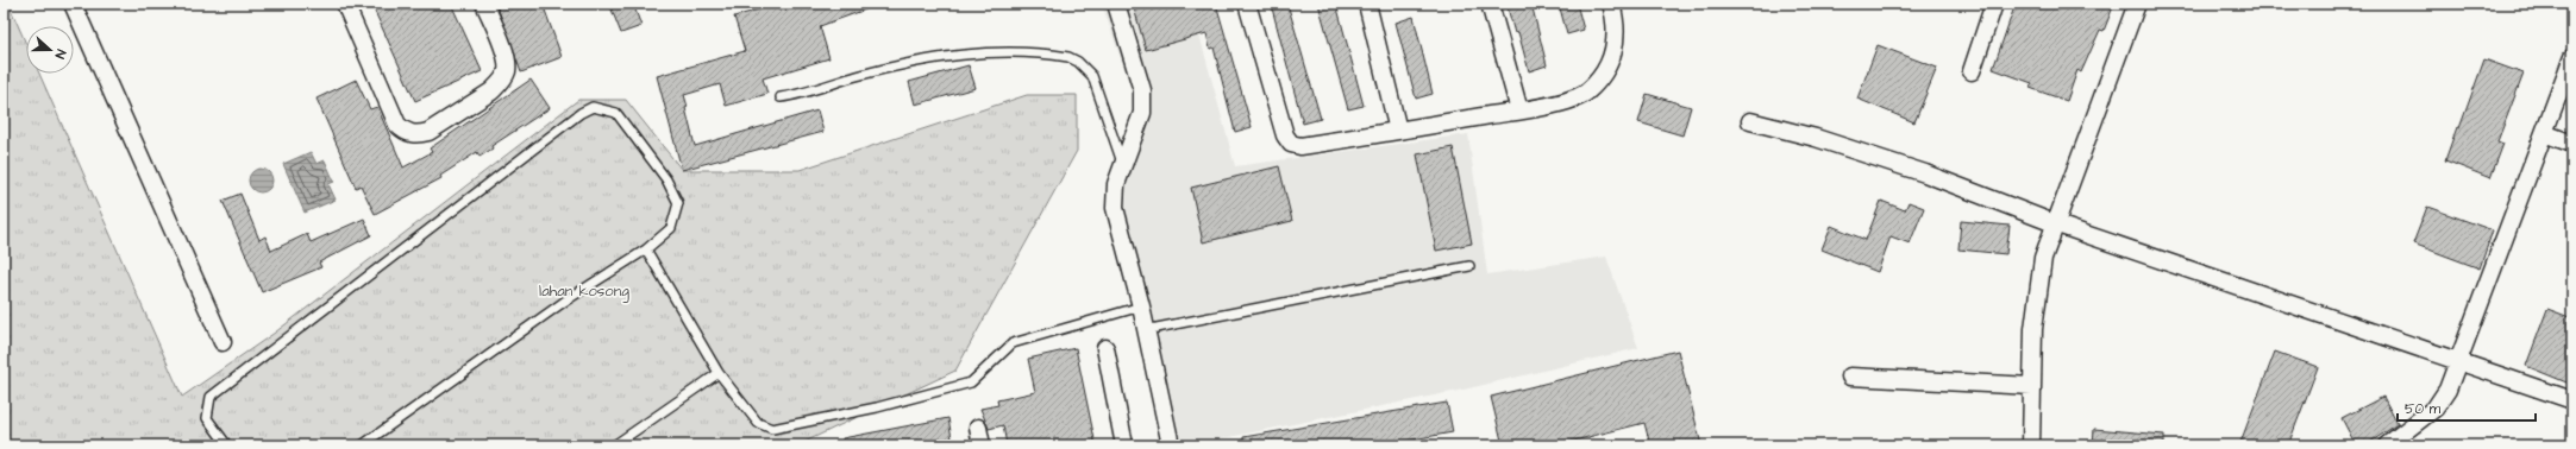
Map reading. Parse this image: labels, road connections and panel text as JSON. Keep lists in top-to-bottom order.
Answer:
{
  "parks": ["lahan kosong"],
  "scale_bar": "50 m",
  "north": "right"
}
